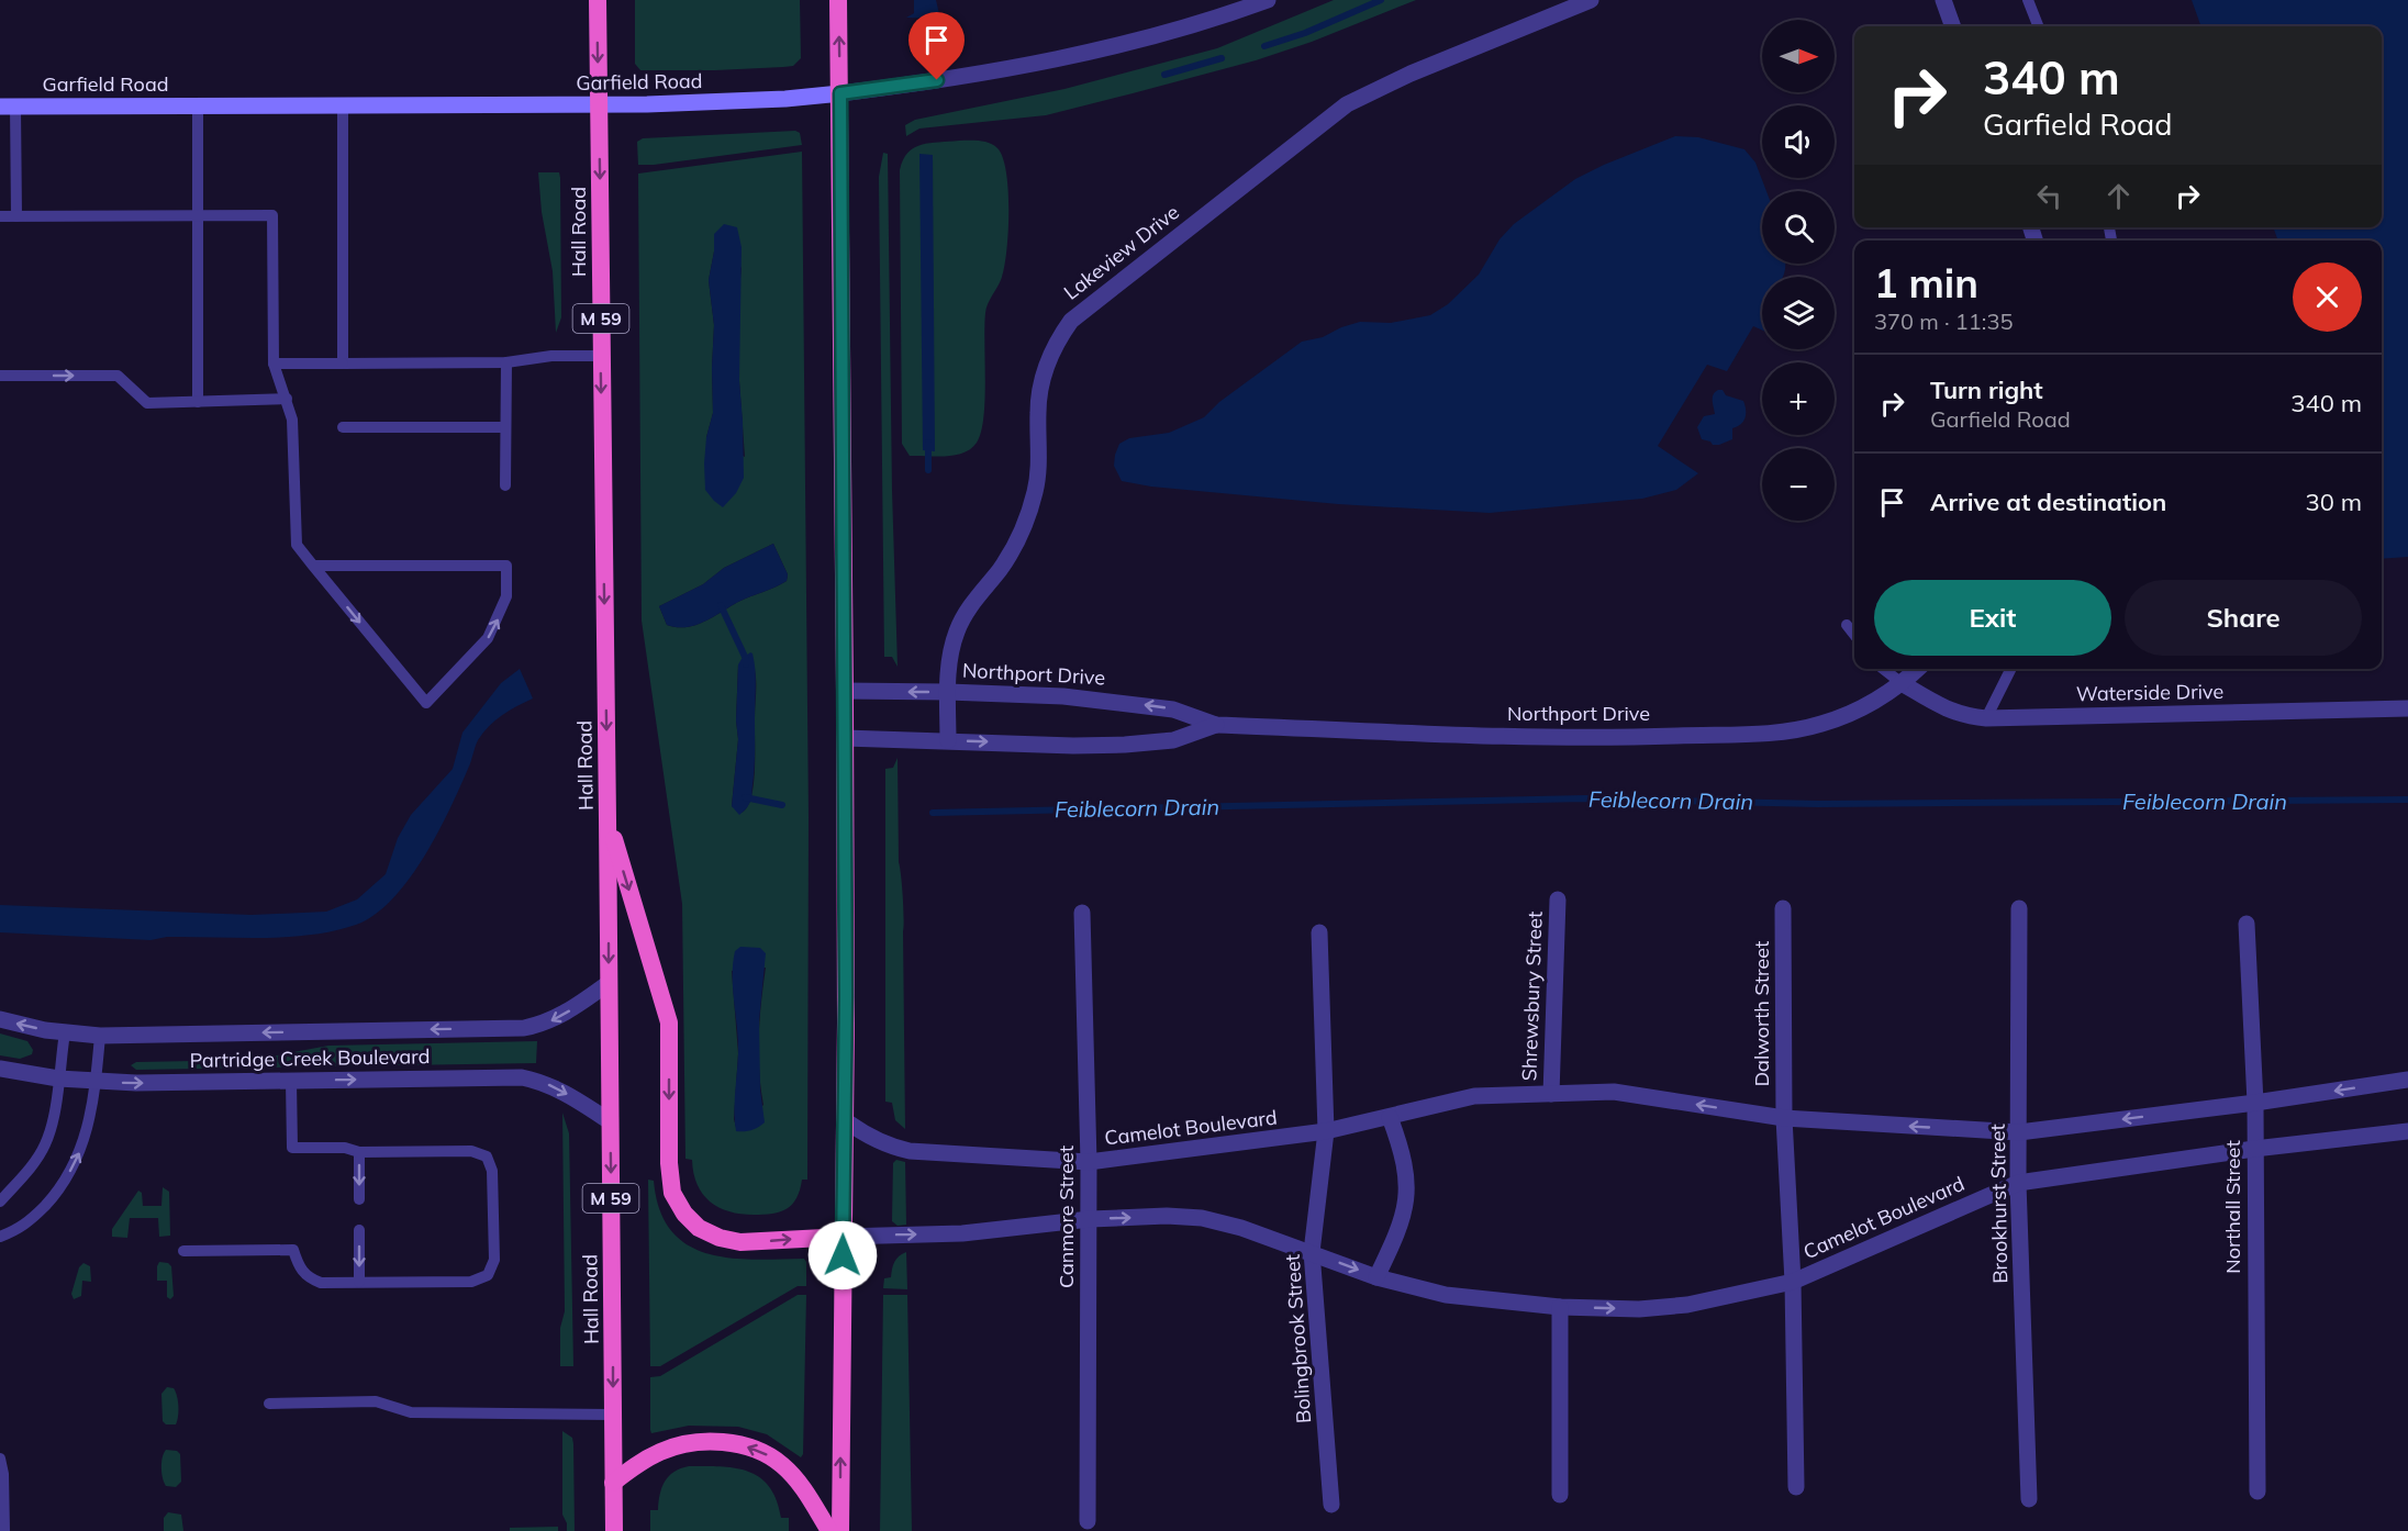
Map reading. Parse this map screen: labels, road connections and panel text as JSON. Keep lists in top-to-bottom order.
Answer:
{
  "streets": {
    "highway": ["Hall Road", "M 59"],
    "main road": ["Garfield Road"],
    "street": [
      "Lakeview Drive",
      "Northport Drive",
      "Waterside Drive",
      "Shrewsbury Street",
      "Dalworth Street",
      "Partridge Creek Boulevard",
      "Camelot Boulevard",
      "Brookhurst Street",
      "Northall Street",
      "Canmore Street",
      "Bolingbrook Street"
    ]
  },
  "crossings": [
    ["Garfield Road", "Hall Road"],
    ["Hall Road", "Partridge Creek Boulevard"],
    ["Lakeview Drive", "Northport Drive"],
    ["Northport Drive", "Waterside Drive"],
    ["Shrewsbury Street", "Camelot Boulevard"],
    ["Dalworth Street", "Camelot Boulevard"],
    ["Camelot Boulevard", "Brookhurst Street"],
    ["Camelot Boulevard", "Northall Street"],
    ["Camelot Boulevard", "Canmore Street"],
    ["Camelot Boulevard", "Bolingbrook Street"]
  ],
  "one_way": ["Hall Road"],
  "water": ["Feiblecorn Drain"],
  "north": "right",
  "page": {
    "map_buttons": ["+", "−"],
    "turn": ["340 m", "Garfield Road"],
    "heading": ["1 min", "370 m · 11:35"],
    "list": [
      {
        "name": "Turn right",
        "note": "Garfield Road",
        "value": "340 m"
      },
      {
        "name": "Arrive at destination",
        "value": "30 m"
      }
    ],
    "buttons": ["Exit", "Share"]
  }
}
